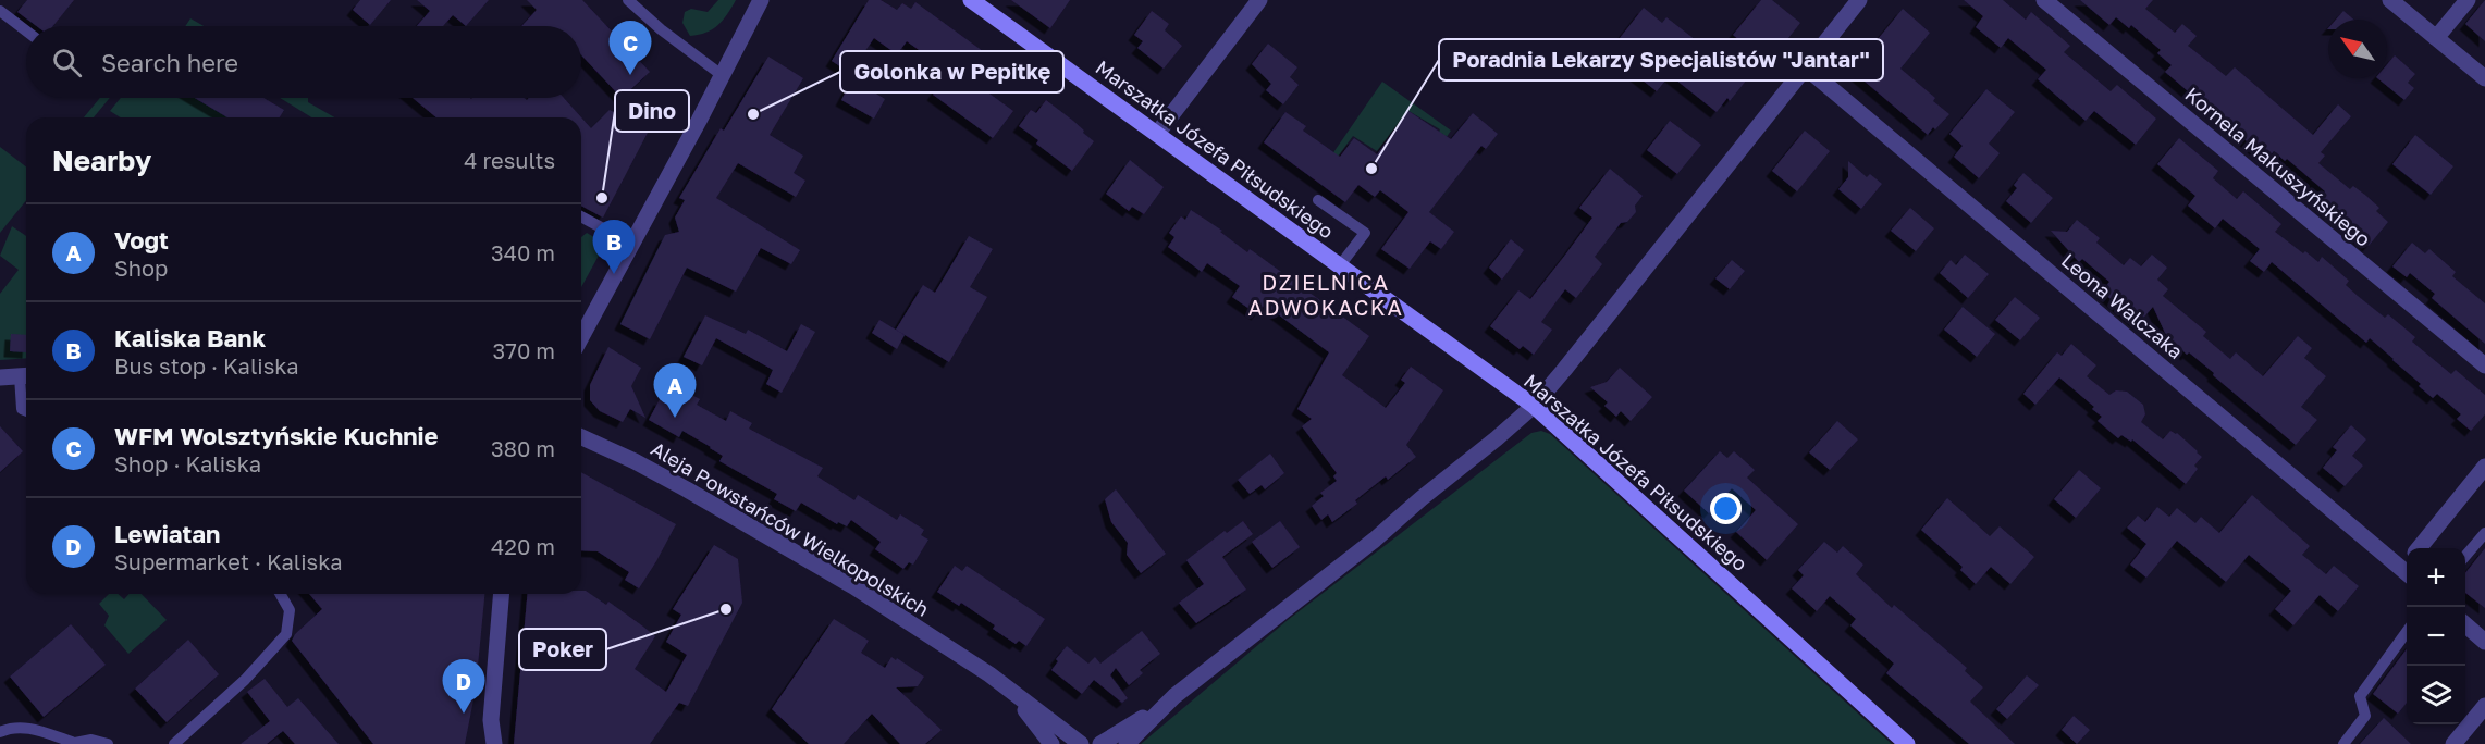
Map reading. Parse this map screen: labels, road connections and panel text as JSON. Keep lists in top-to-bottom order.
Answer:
{
  "streets": {
    "street": [
      "Marszałka Józefa Piłsudskiego",
      "Kornela Makuszyńskiego",
      "Leona Walczaka",
      "Aleja Powstańców Wielkopolskich"
    ]
  },
  "districts": ["DZIELNICA ADWOKACKA"],
  "places": [
    "Golonka w Pepitkę",
    "Poradnia Lekarzy Specjalistów \"Jantar\"",
    "Dino",
    "Poker"
  ],
  "north": "top left",
  "page": {
    "pins": [
      "C",
      "B",
      "A",
      "D"
    ],
    "search": "Search here",
    "heading": ["Nearby", "4 results"],
    "list": [
      {
        "mark": "A",
        "name": "Vogt",
        "note": "Shop",
        "value": "340 m"
      },
      {
        "mark": "B",
        "name": "Kaliska Bank",
        "note": "Bus stop · Kaliska",
        "value": "370 m"
      },
      {
        "mark": "C",
        "name": "WFM Wolsztyńskie Kuchnie",
        "note": "Shop · Kaliska",
        "value": "380 m"
      },
      {
        "mark": "D",
        "name": "Lewiatan",
        "note": "Supermarket · Kaliska",
        "value": "420 m"
      }
    ],
    "map_buttons": ["+", "−"]
  }
}
